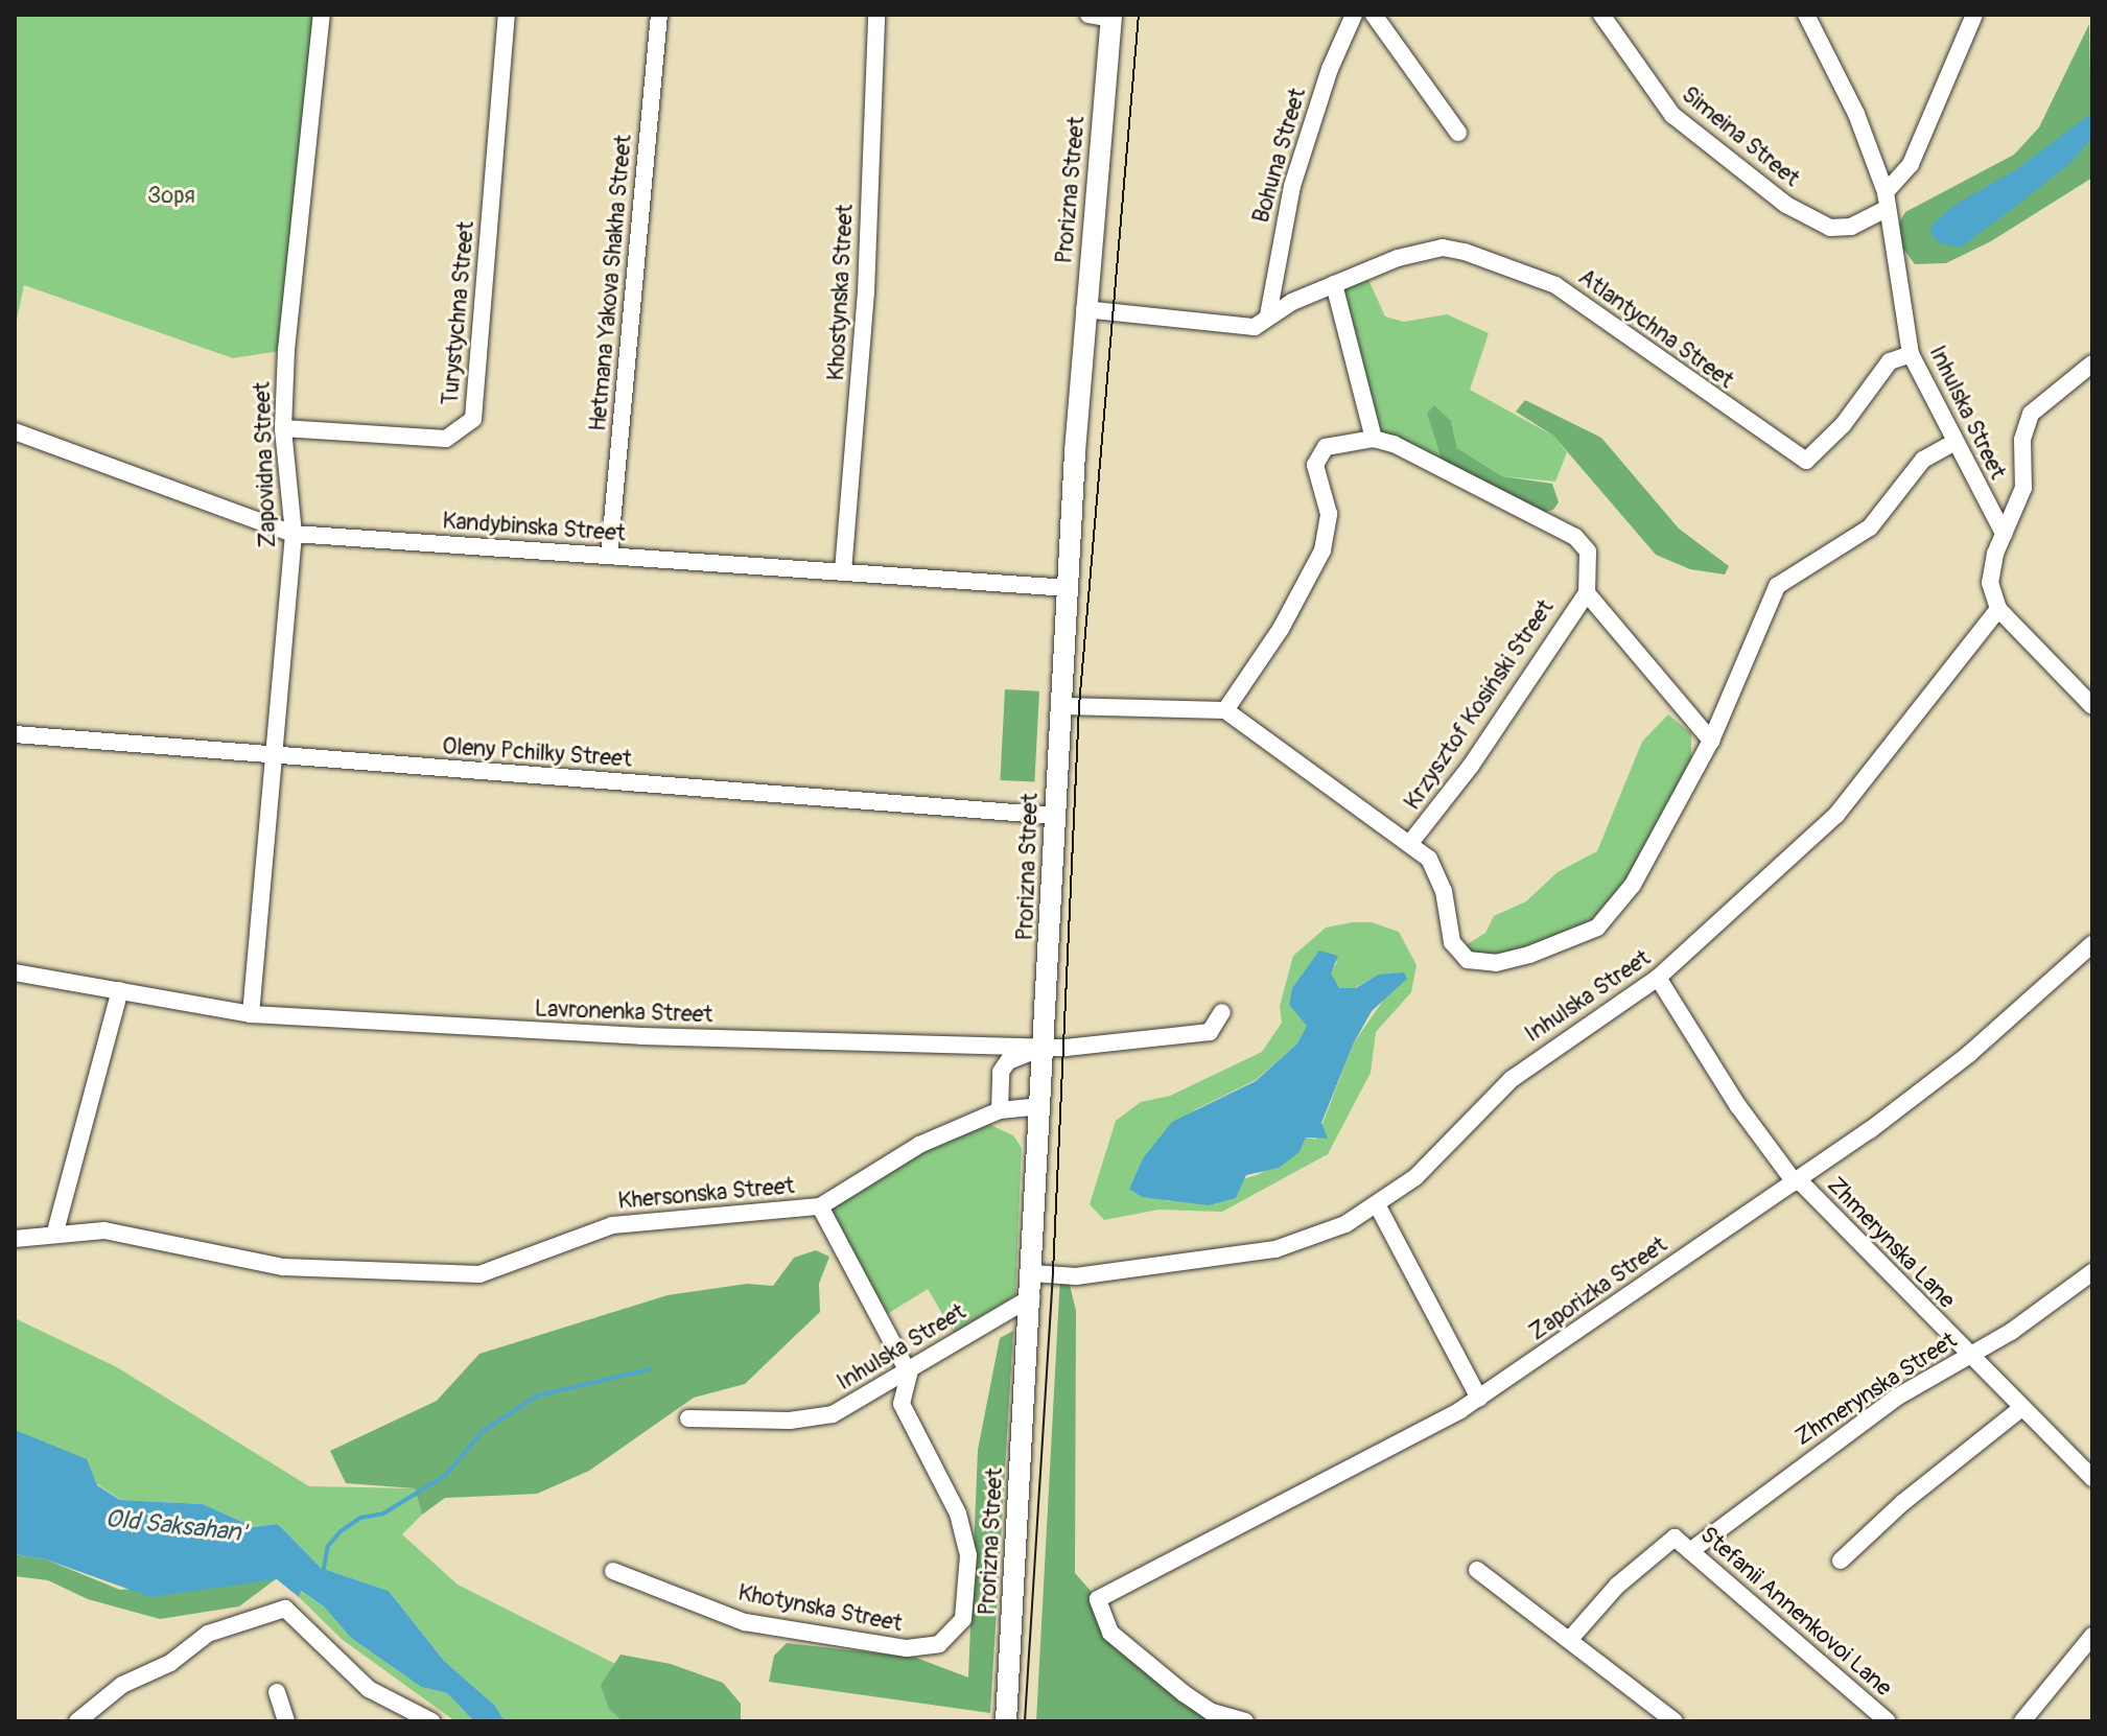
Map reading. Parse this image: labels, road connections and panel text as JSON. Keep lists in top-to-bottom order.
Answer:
{
  "streets": {
    "main road": ["Prorizna Street"],
    "street": [
      "Simeina Street",
      "Bohuna Street",
      "Hetmana Yakova Shakha Street",
      "Khostynska Street",
      "Turystychna Street",
      "Atlantychna Street",
      "Inhulska Street",
      "Zapovidna Street",
      "Kandybinska Street",
      "Krzysztof Kosiński Street",
      "Oleny Pchilky Street",
      "Lavronenka Street",
      "Khersonska Street",
      "Zhmerynska Lane",
      "Zaporizka Street",
      "Zhmerynska Street",
      "Khotynska Street",
      "Stefanii Annenkovoi Lane"
    ]
  },
  "crossings": [
    ["Simeina Street", "Inhulska Street"],
    ["Bohuna Street", "Atlantychna Street"],
    ["Prorizna Street", "Atlantychna Street"],
    ["Prorizna Street", "Inhulska Street"],
    ["Prorizna Street", "Kandybinska Street"],
    ["Prorizna Street", "Oleny Pchilky Street"],
    ["Prorizna Street", "Lavronenka Street"],
    ["Prorizna Street", "Khersonska Street"],
    ["Hetmana Yakova Shakha Street", "Kandybinska Street"],
    ["Khostynska Street", "Kandybinska Street"],
    ["Turystychna Street", "Zapovidna Street"],
    ["Atlantychna Street", "Inhulska Street"],
    ["Inhulska Street", "Krzysztof Kosiński Street"],
    ["Inhulska Street", "Zhmerynska Lane"],
    ["Inhulska Street", "Khotynska Street"],
    ["Zapovidna Street", "Kandybinska Street"],
    ["Zapovidna Street", "Oleny Pchilky Street"],
    ["Zapovidna Street", "Lavronenka Street"],
    ["Zhmerynska Lane", "Zaporizka Street"],
    ["Zhmerynska Lane", "Zhmerynska Street"],
    ["Zhmerynska Street", "Stefanii Annenkovoi Lane"]
  ],
  "water": ["Old Saksahan'"],
  "parks": ["Зоря"]
}
